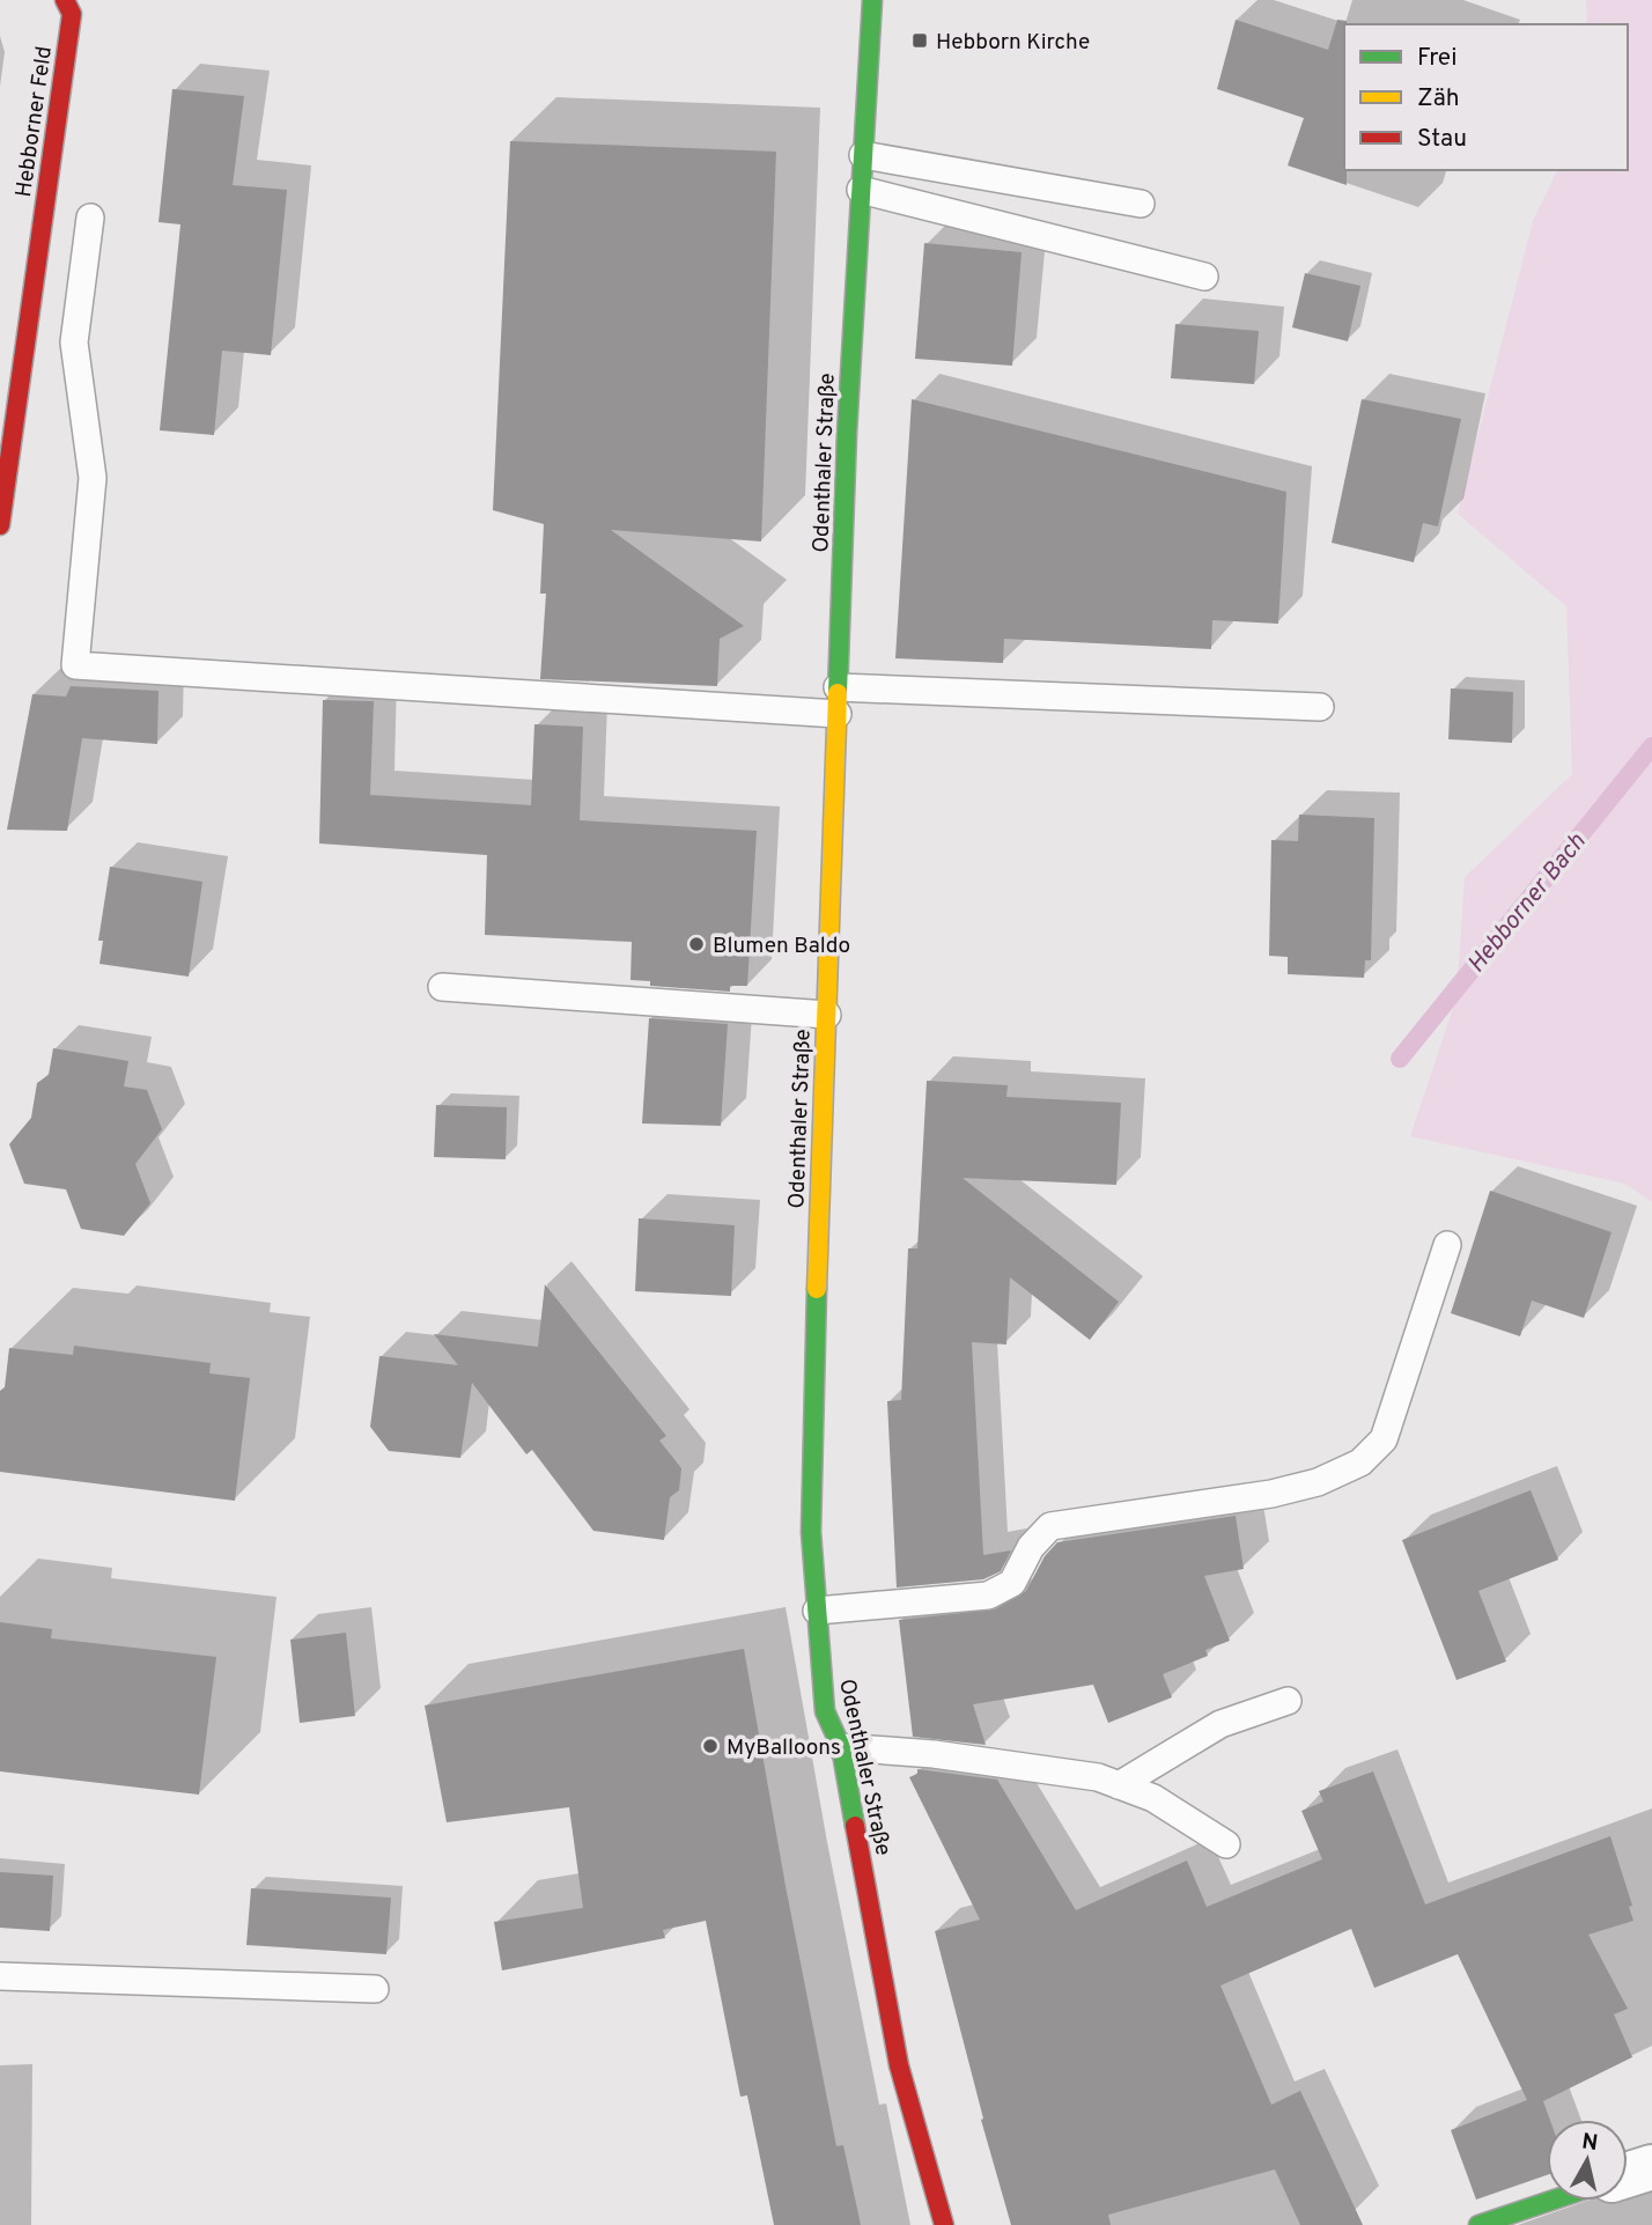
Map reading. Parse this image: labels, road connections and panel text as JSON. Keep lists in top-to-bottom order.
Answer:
{
  "streets": {
    "main road": ["Hebborner Feld", "Odenthaler Straße"]
  },
  "water": ["Hebborner Bach"],
  "places": {
    "transit": ["Hebborn Kirche"],
    "other": ["Blumen Baldo", "MyBalloons"]
  },
  "legend": ["Frei", "Zäh", "Stau"],
  "north": "top"
}
